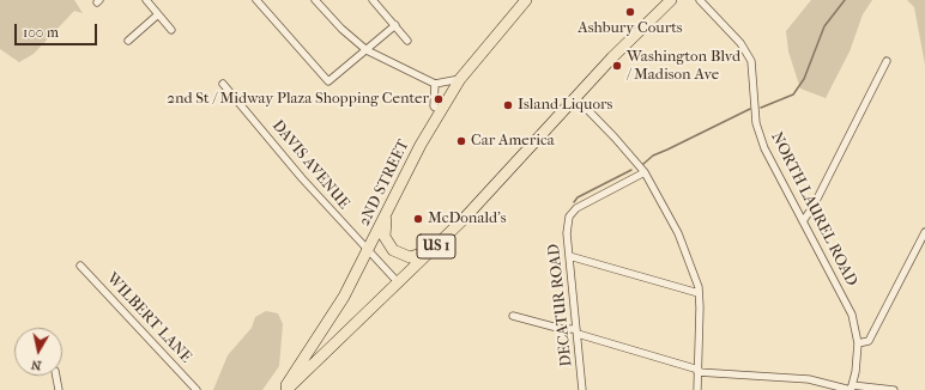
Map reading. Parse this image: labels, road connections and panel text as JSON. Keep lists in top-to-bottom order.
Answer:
{
  "streets": {
    "main road": ["2ND STREET", "US 1"],
    "street": [
      "DAVIS AVENUE",
      "NORTH LAUREL ROAD",
      "DECATUR ROAD",
      "WILBERT LANE"
    ]
  },
  "crossings": [
    ["DAVIS AVENUE", "2ND STREET"],
    ["DAVIS AVENUE", "US 1"],
    ["2ND STREET", "US 1"]
  ],
  "places": [
    "Ashbury Courts",
    "Washington Blvd / Madison Ave",
    "2nd St / Midway Plaza Shopping Center",
    "Island Liquors",
    "Car America",
    "McDonald's"
  ],
  "scale_bar": "100 m",
  "north": "bottom"
}
